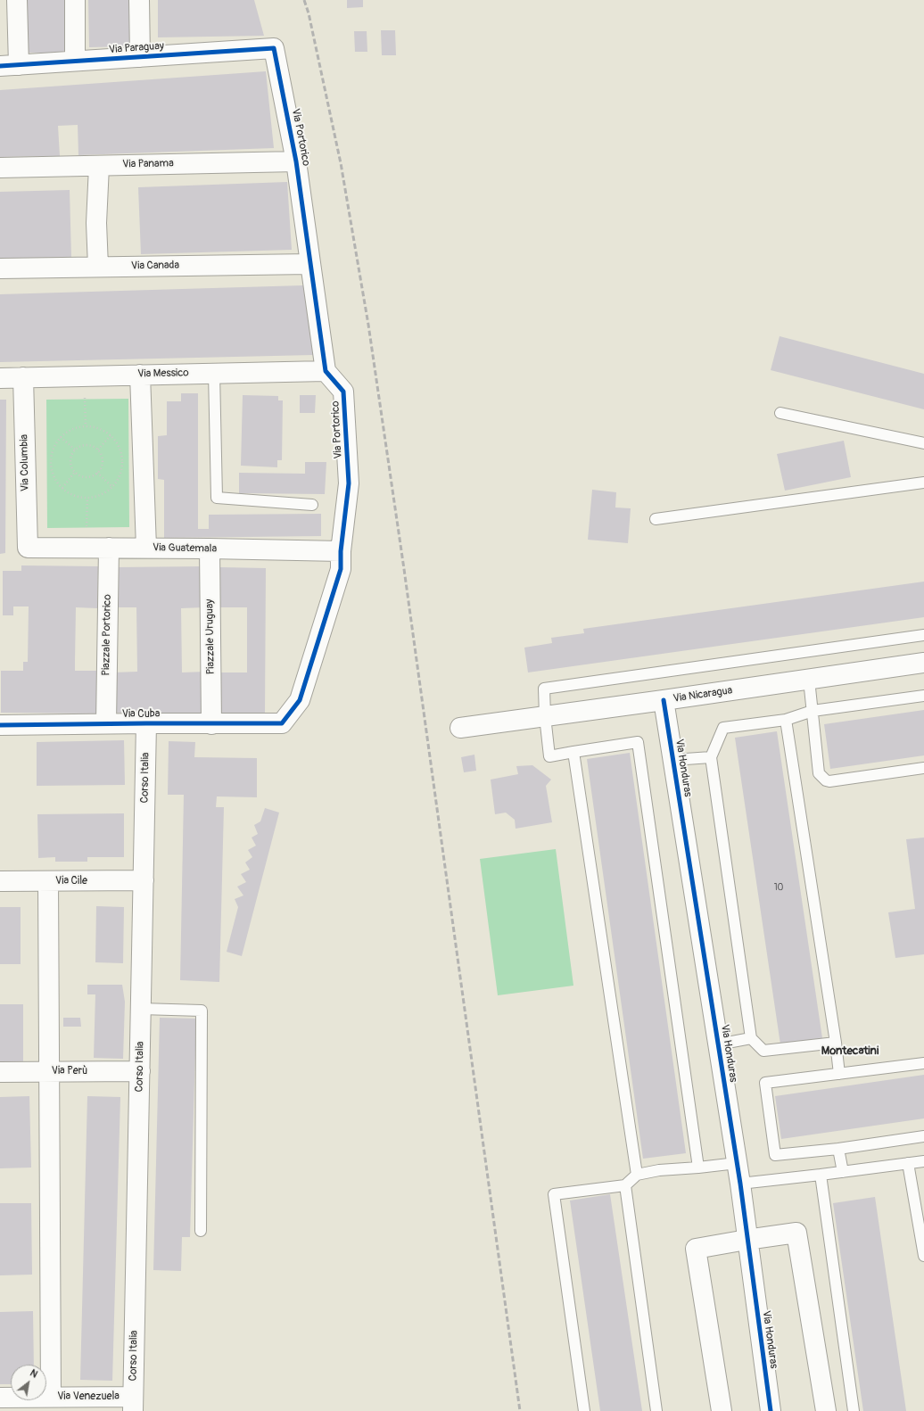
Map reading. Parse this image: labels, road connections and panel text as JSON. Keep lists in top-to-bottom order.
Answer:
{
  "streets": {
    "street": [
      "Via Paraguay",
      "Via Portorico",
      "Via Panama",
      "Via Canada",
      "Via Messico",
      "Via Columbia",
      "Via Guatemala",
      "Piazzale Portorico",
      "Piazzale Uruguay",
      "Via Nicaragua",
      "Via Cuba",
      "Via Honduras",
      "Corso Italia",
      "Via Cile",
      "Via Perù",
      "Via Venezuela"
    ]
  },
  "crossings": [
    ["Via Paraguay", "Via Portorico"],
    ["Via Portorico", "Via Panama"],
    ["Via Portorico", "Via Canada"],
    ["Via Portorico", "Via Messico"],
    ["Via Portorico", "Via Guatemala"],
    ["Via Portorico", "Via Cuba"],
    ["Via Messico", "Via Columbia"],
    ["Via Columbia", "Via Guatemala"],
    ["Via Guatemala", "Piazzale Portorico"],
    ["Via Guatemala", "Piazzale Uruguay"],
    ["Piazzale Portorico", "Via Cuba"],
    ["Piazzale Uruguay", "Via Cuba"],
    ["Via Nicaragua", "Via Honduras"],
    ["Via Cuba", "Corso Italia"],
    ["Corso Italia", "Via Cile"],
    ["Corso Italia", "Via Perù"],
    ["Corso Italia", "Via Venezuela"]
  ],
  "districts": ["Montecatini"],
  "house_numbers": ["10"],
  "north": "top right"
}
